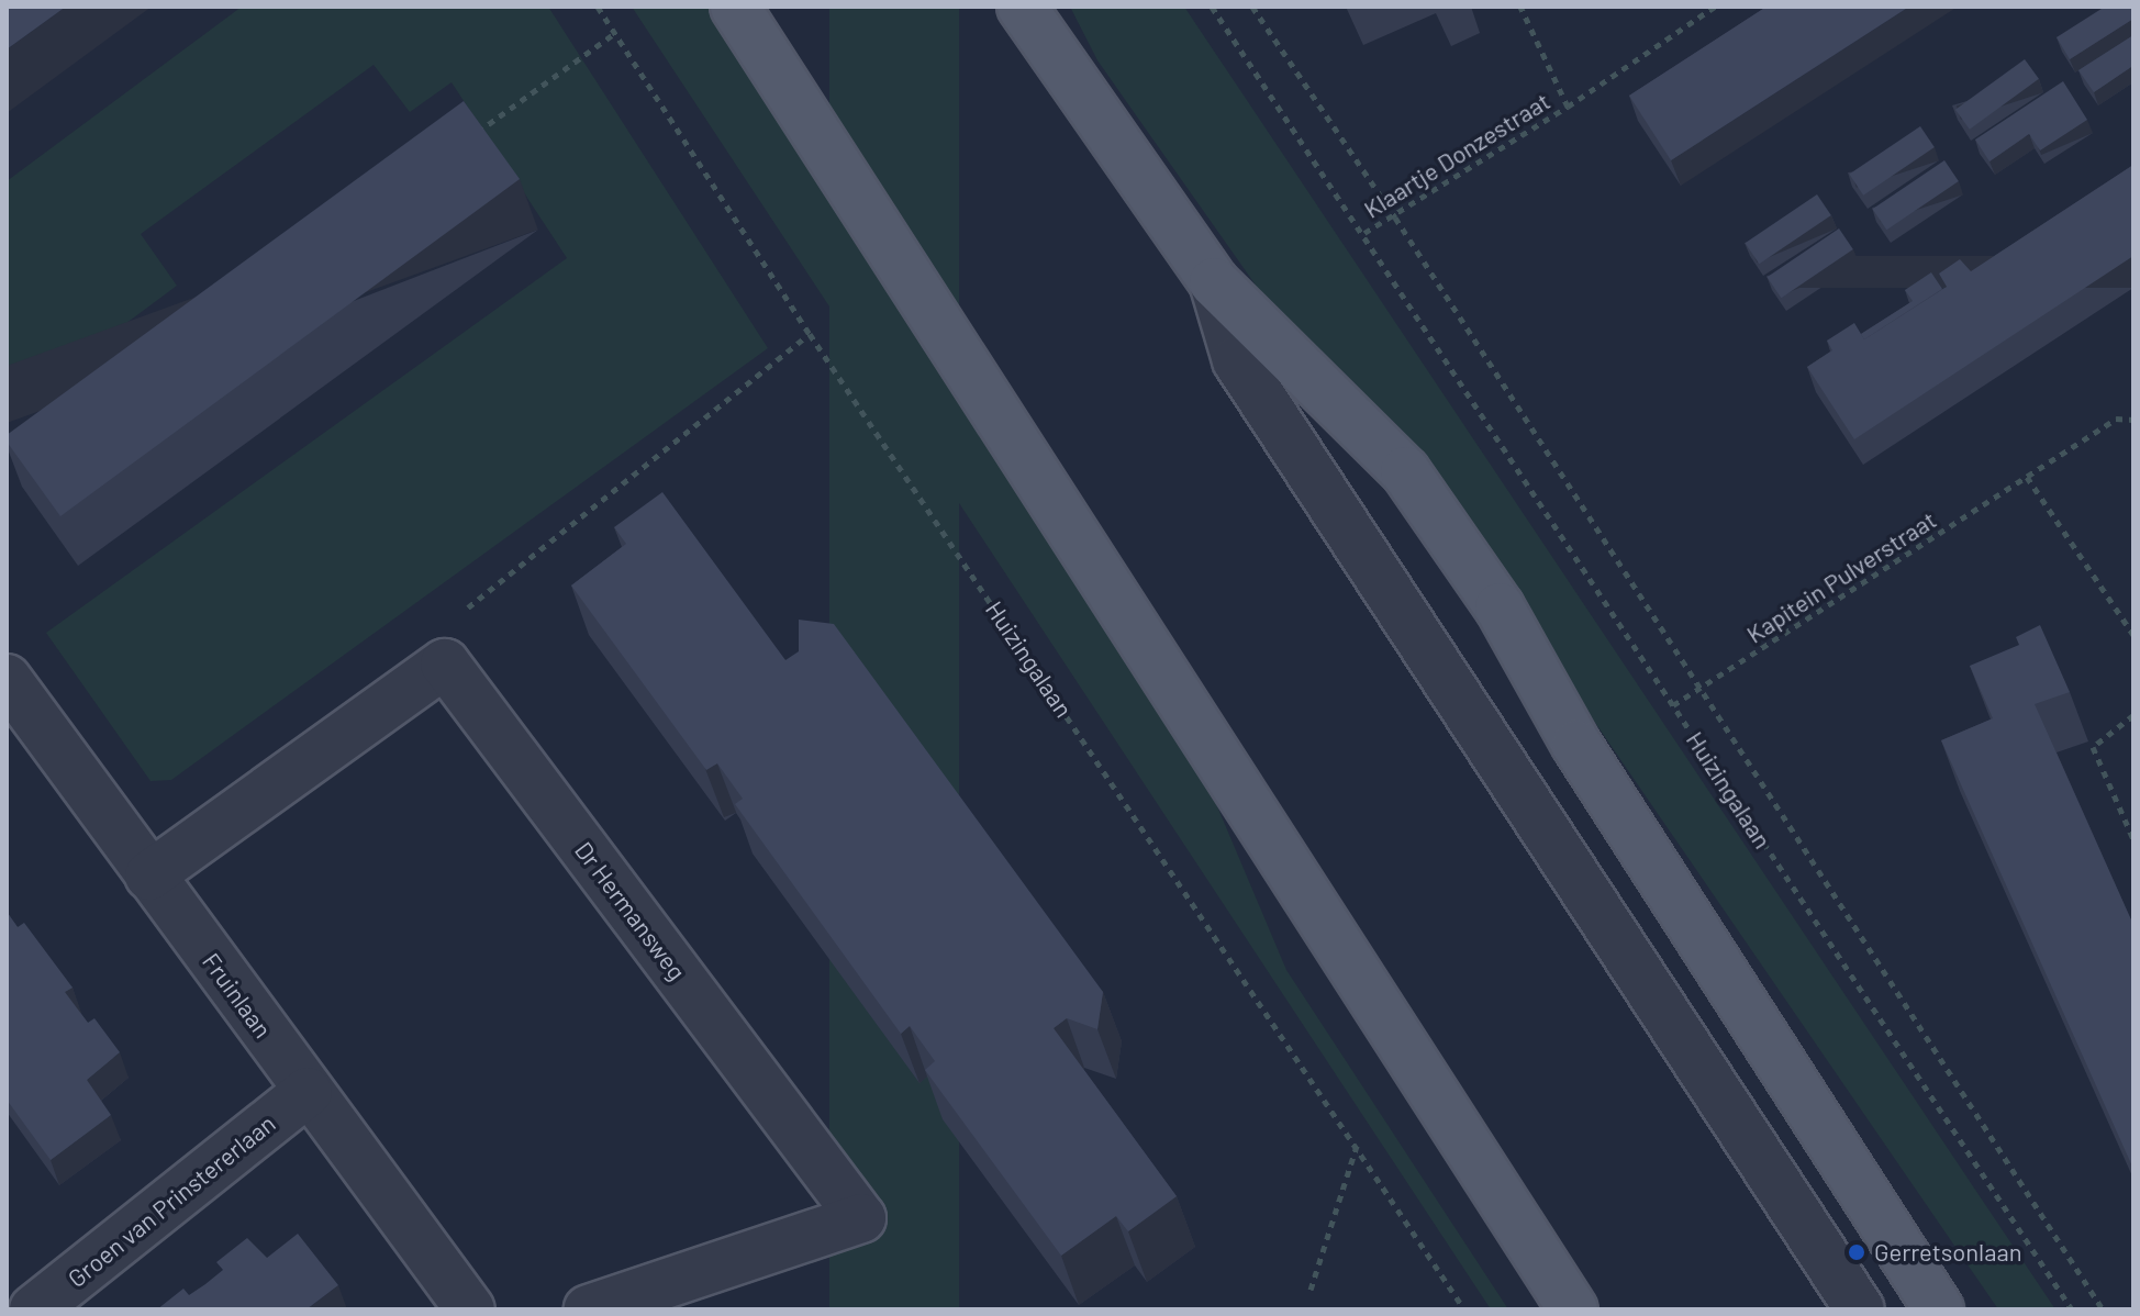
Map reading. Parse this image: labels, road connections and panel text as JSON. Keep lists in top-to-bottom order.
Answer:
{
  "streets": {
    "street": ["Dr Hermansweg", "Fruinlaan", "Groen van Prinstererlaan"],
    "path": ["Klaartje Donzestraat", "Kapitein Pulverstraat", "Huizingalaan"]
  },
  "crossings": [
    ["Klaartje Donzestraat", "Huizingalaan"],
    ["Kapitein Pulverstraat", "Huizingalaan"],
    ["Fruinlaan", "Groen van Prinstererlaan"]
  ],
  "places": ["Gerretsonlaan"]
}
